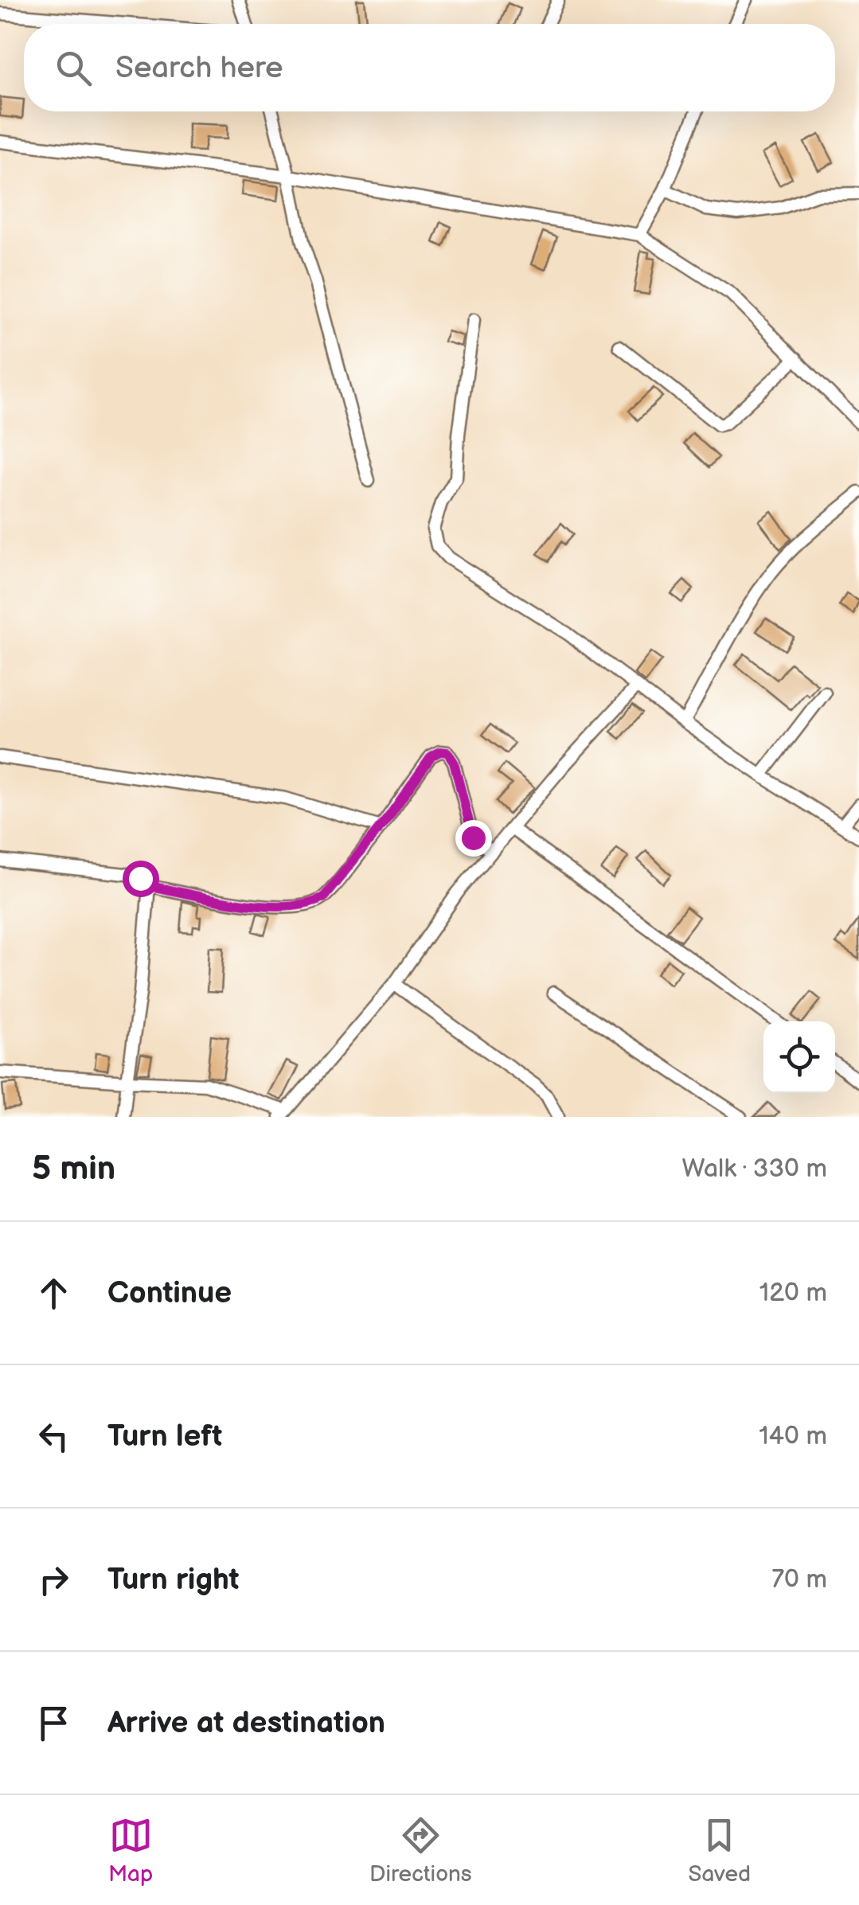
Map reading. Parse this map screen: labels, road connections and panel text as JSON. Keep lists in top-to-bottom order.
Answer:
{
  "page": {
    "search": "Search here",
    "heading": ["5 min", "Walk · 330 m"],
    "list": [
      ["Continue", "120 m"],
      ["Turn left", "140 m"],
      ["Turn right", "70 m"],
      "Arrive at destination"
    ],
    "nav": ["Map", "Directions", "Saved"]
  }
}
